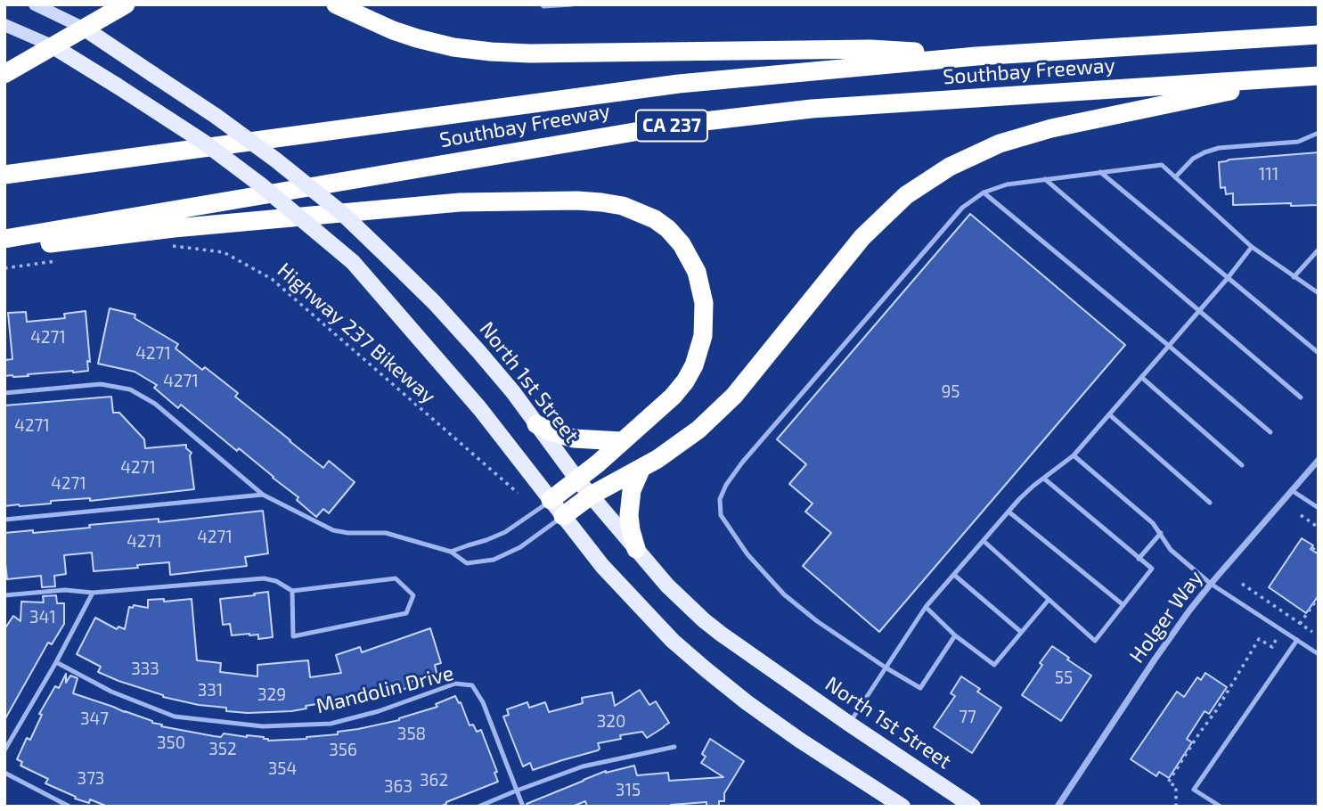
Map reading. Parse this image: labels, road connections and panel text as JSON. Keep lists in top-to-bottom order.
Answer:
{
  "streets": {
    "highway": ["Southbay Freeway", "CA 237"],
    "main road": ["North 1st Street"],
    "street": ["Holger Way"],
    "lane": ["Mandolin Drive"],
    "path": ["Highway 237 Bikeway"]
  },
  "house_numbers": [
    "111",
    "4271",
    "4271",
    "4271",
    "95",
    "4271",
    "4271",
    "4271",
    "4271",
    "4271",
    "341",
    "333",
    "55",
    "331",
    "329",
    "77",
    "347",
    "320",
    "358",
    "350",
    "352",
    "356",
    "354",
    "373",
    "362",
    "363",
    "315"
  ]
}
